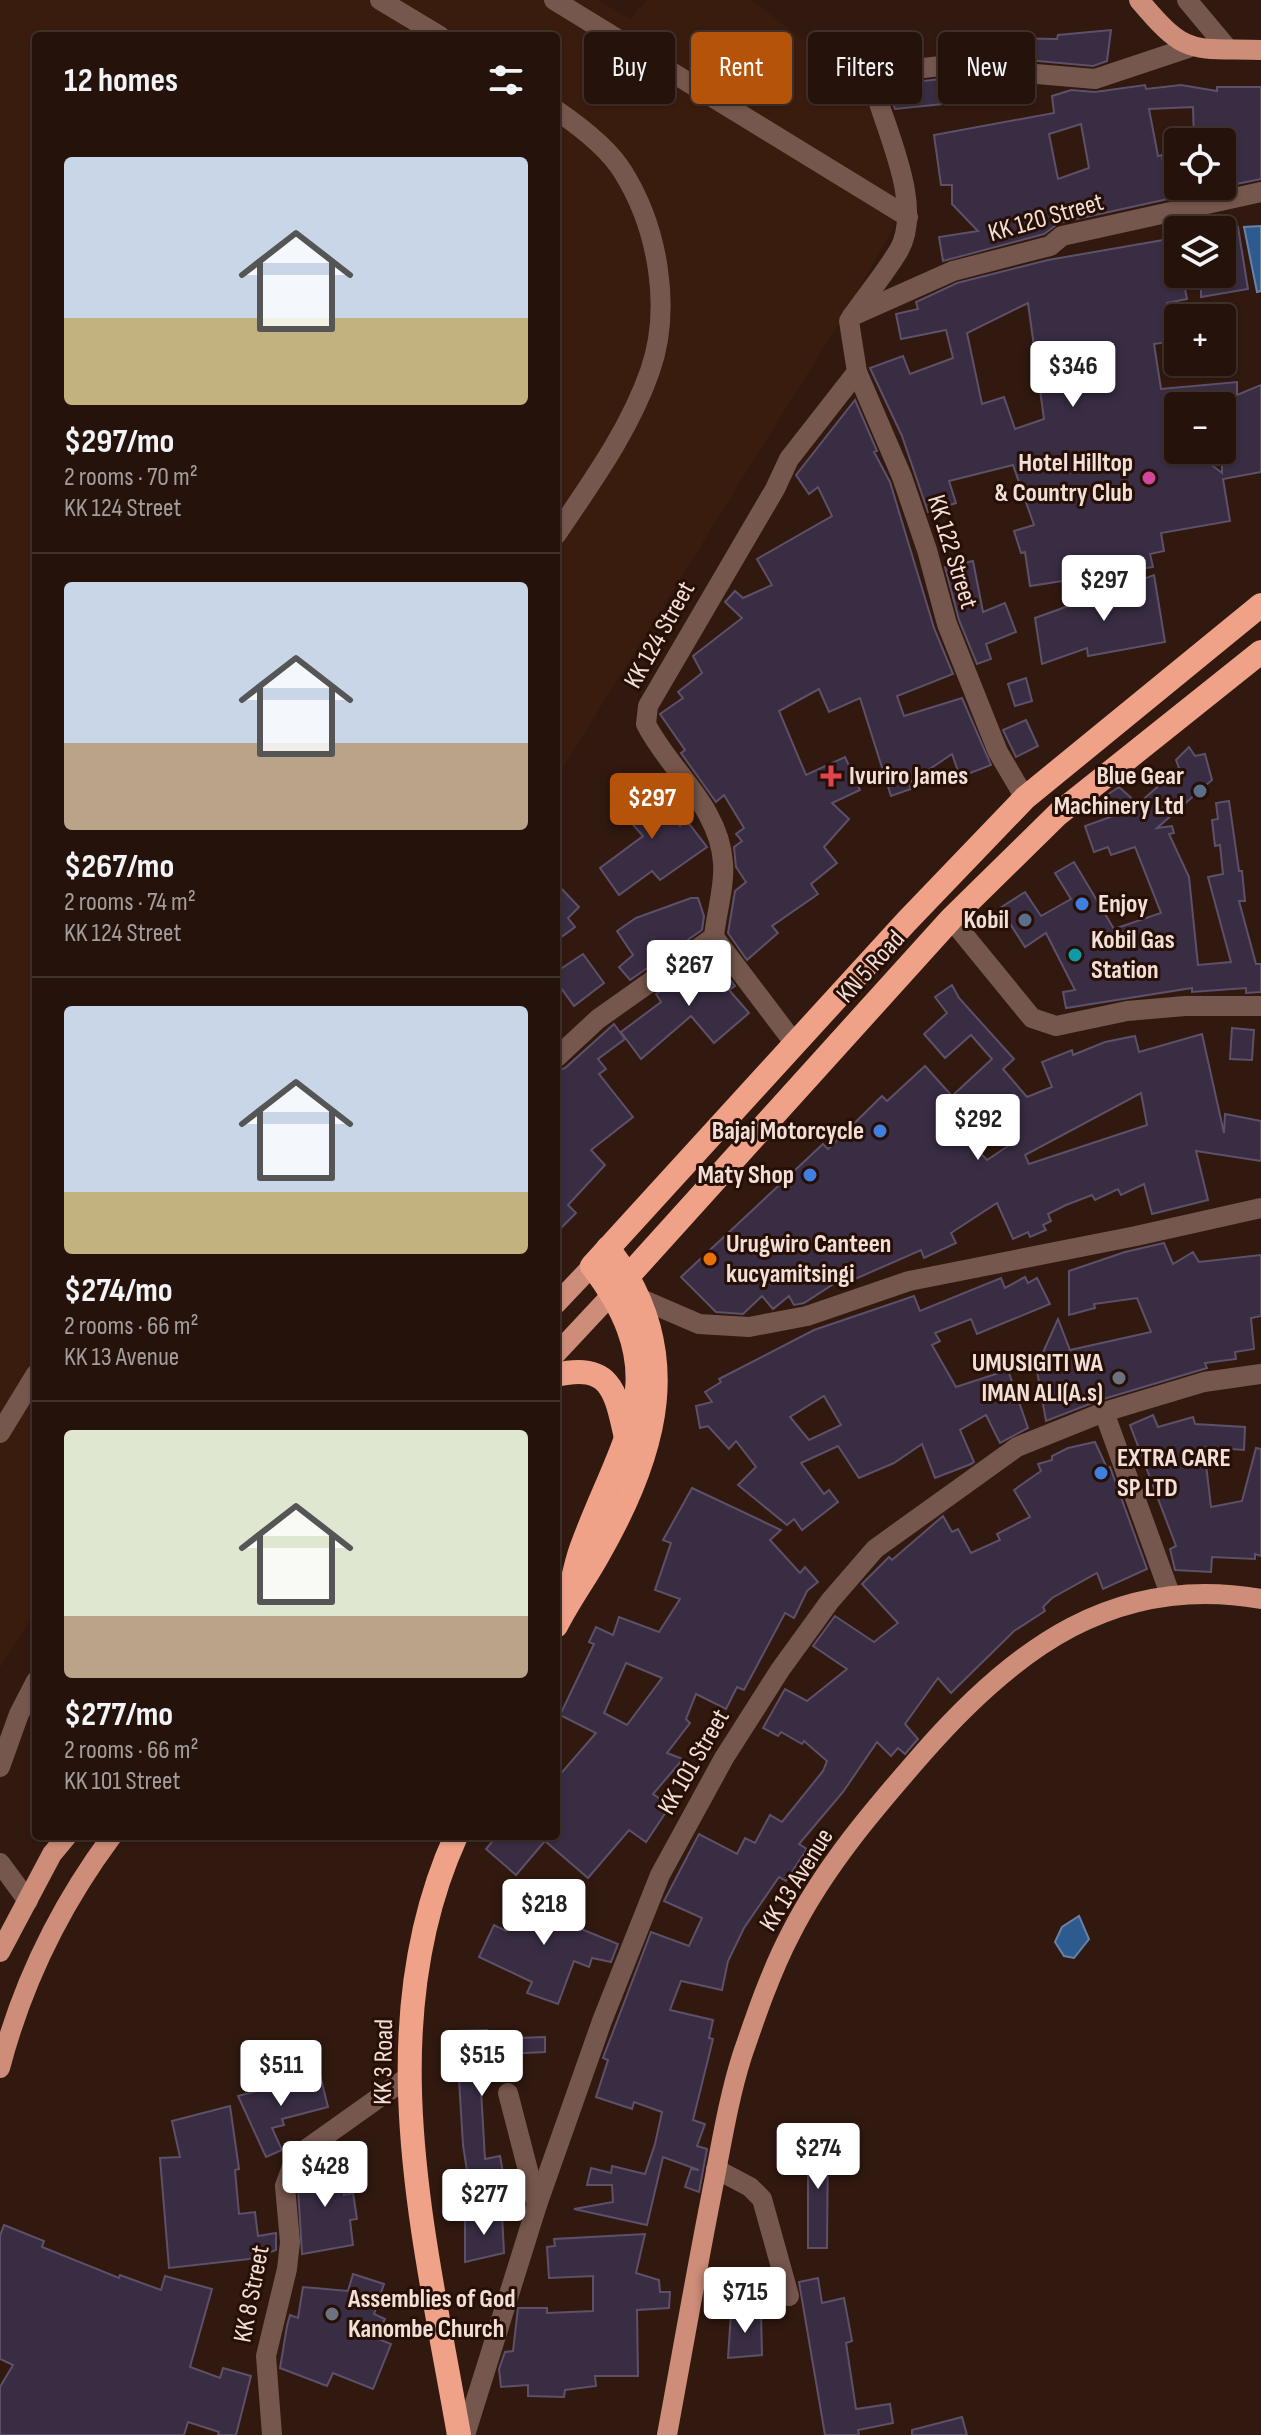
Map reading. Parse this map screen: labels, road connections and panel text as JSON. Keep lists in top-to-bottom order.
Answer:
{
  "streets": {
    "highway": ["KN 5 Road", "KK 3 Road"],
    "main road": ["KK 13 Avenue"],
    "street": [
      "KK 120 Street",
      "KK 122 Street",
      "KK 124 Street",
      "KK 101 Street",
      "KK 8 Street"
    ]
  },
  "crossings": [
    ["KK 120 Street", "KK 122 Street"],
    ["KK 122 Street", "KK 124 Street"],
    ["KK 122 Street", "KN 5 Road"],
    ["KK 101 Street", "KK 3 Road"],
    ["KK 3 Road", "KK 8 Street"]
  ],
  "places": {
    "other": [
      "Hotel Hilltop & Country Club",
      "Blue Gear Machinery Ltd",
      "Enjoy",
      "Kobil",
      "Kobil Gas Station",
      "Bajaj Motorcycle",
      "Maty Shop",
      "Urugwiro Canteen kucyamitsingi",
      "UMUSIGITI WA IMAN ALI(A.s)",
      "EXTRA CARE SP LTD",
      "Assemblies of God Kanombe Church"
    ],
    "health": ["Ivuriro James"]
  },
  "page": {
    "chip": [
      "Buy",
      "Rent",
      "Filters",
      "New"
    ],
    "heading": "12 homes",
    "map_buttons": ["+", "−"],
    "list": [
      {
        "name": "$297/mo",
        "note": "2 rooms · 70 m² · KK 124 Street"
      },
      {
        "name": "$267/mo",
        "note": "2 rooms · 74 m² · KK 124 Street"
      },
      {
        "name": "$274/mo",
        "note": "2 rooms · 66 m² · KK 13 Avenue"
      },
      {
        "name": "$277/mo",
        "note": "2 rooms · 66 m² · KK 101 Street"
      }
    ],
    "price": [
      "$346",
      "$297",
      "$297",
      "$267",
      "$292",
      "$218",
      "$515",
      "$511",
      "$274",
      "$428",
      "$277",
      "$715"
    ]
  }
}
